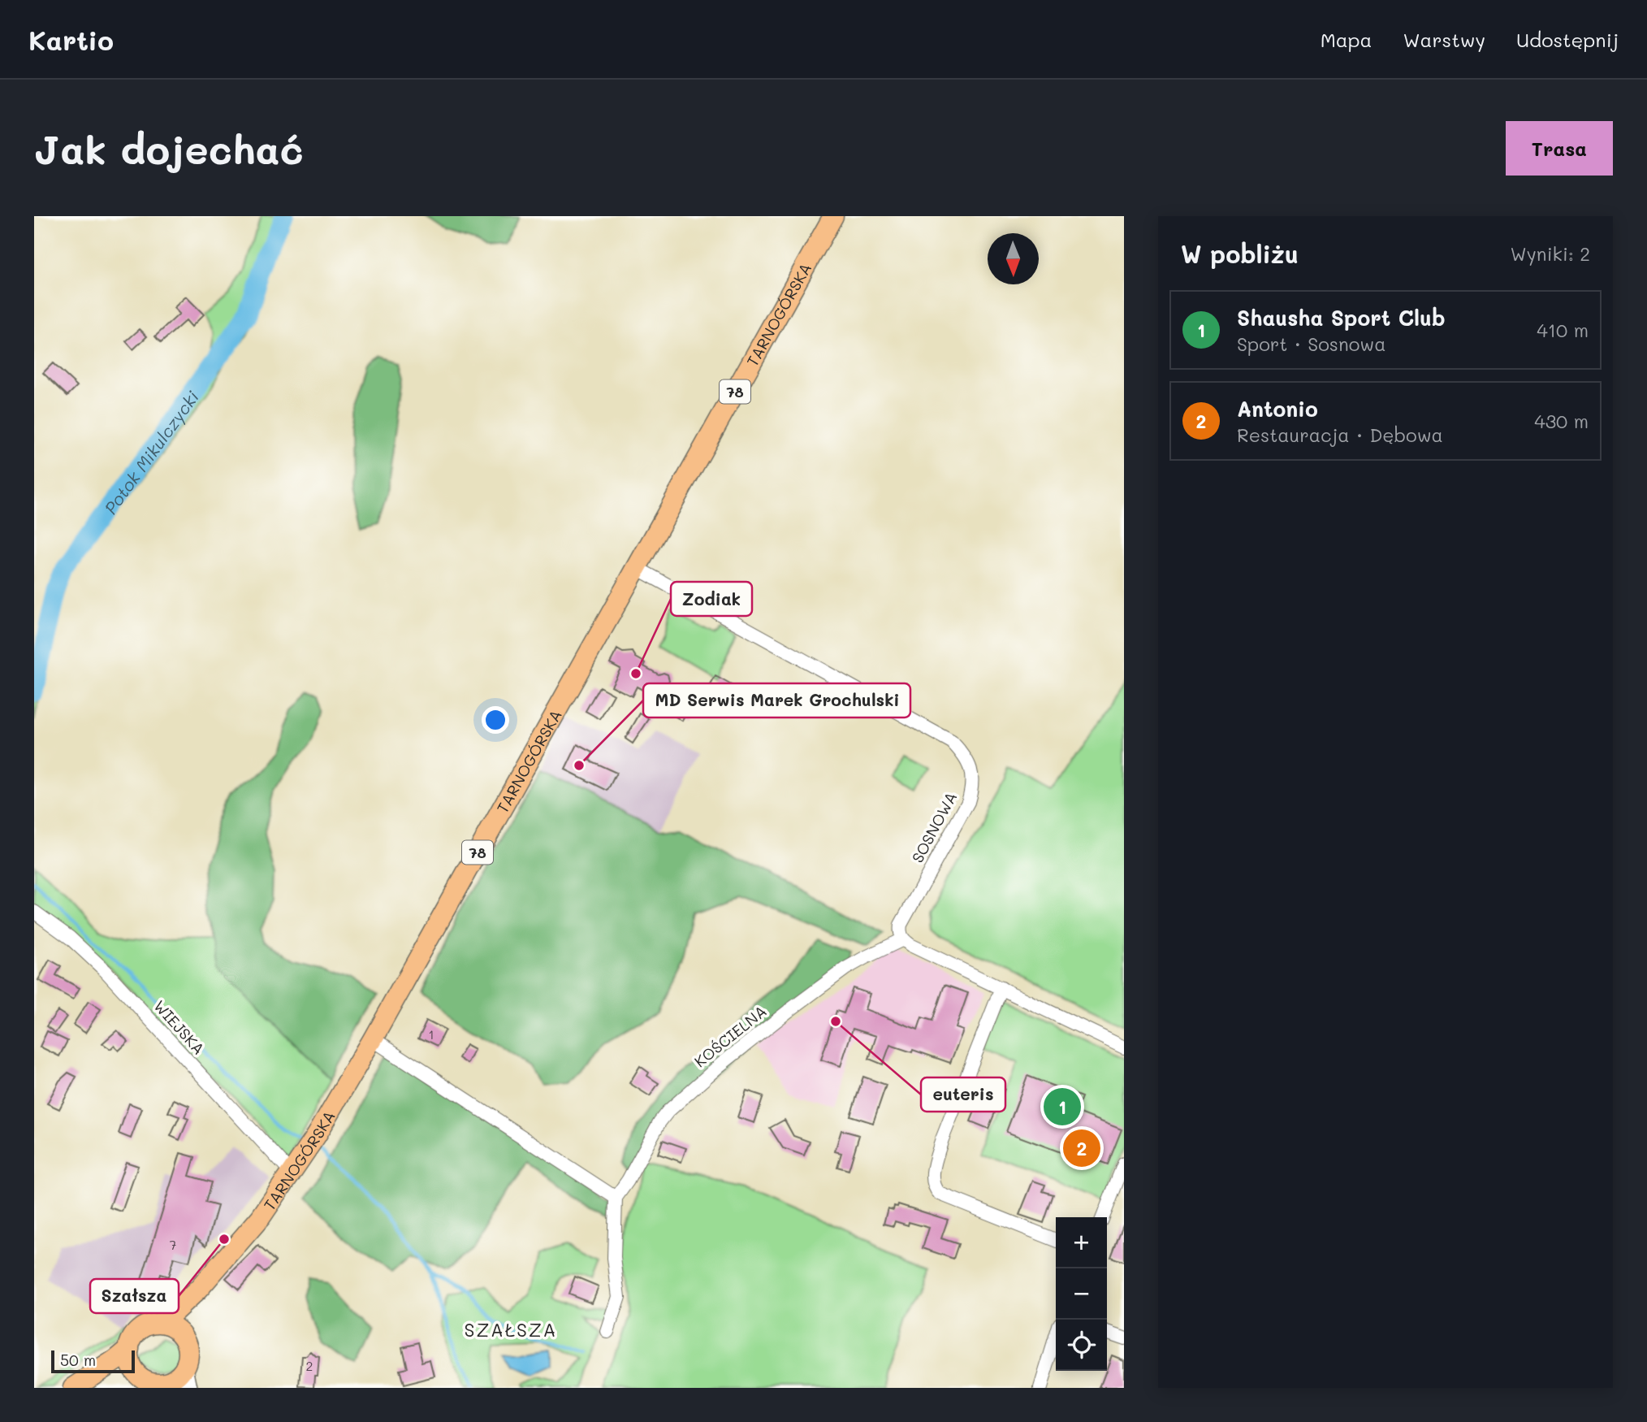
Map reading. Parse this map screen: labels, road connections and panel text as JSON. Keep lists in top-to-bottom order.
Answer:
{
  "streets": {
    "main road": ["TARNOGÓRSKA", "78"],
    "street": ["SOSNOWA", "WIEJSKA", "KOŚCIELNA"]
  },
  "crossings": [
    ["TARNOGÓRSKA", "78"],
    ["TARNOGÓRSKA", "SOSNOWA"],
    ["TARNOGÓRSKA", "WIEJSKA"],
    ["SOSNOWA", "KOŚCIELNA"]
  ],
  "districts": ["SZAŁSZA"],
  "water": ["Potok Mikulczycki"],
  "places": [
    "Zodiak",
    "MD Serwis Marek Grochulski",
    "euteris",
    "Szałsza"
  ],
  "house_numbers": ["1", "7", "2"],
  "scale_bar": "50 m",
  "north": "bottom",
  "page": {
    "header": "Kartio",
    "nav": ["Mapa", "Warstwy", "Udostępnij"],
    "buttons": "Trasa",
    "title": "Jak dojechać",
    "heading": ["W pobliżu", "Wyniki: 2"],
    "list": [
      {
        "mark": "1",
        "name": "Shausha Sport Club",
        "note": "Sport · Sosnowa",
        "value": "410 m"
      },
      {
        "mark": "2",
        "name": "Antonio",
        "note": "Restauracja · Dębowa",
        "value": "430 m"
      }
    ],
    "pins": ["1", "2"],
    "map_buttons": ["+", "−"],
    "scale": "50 m"
  }
}
